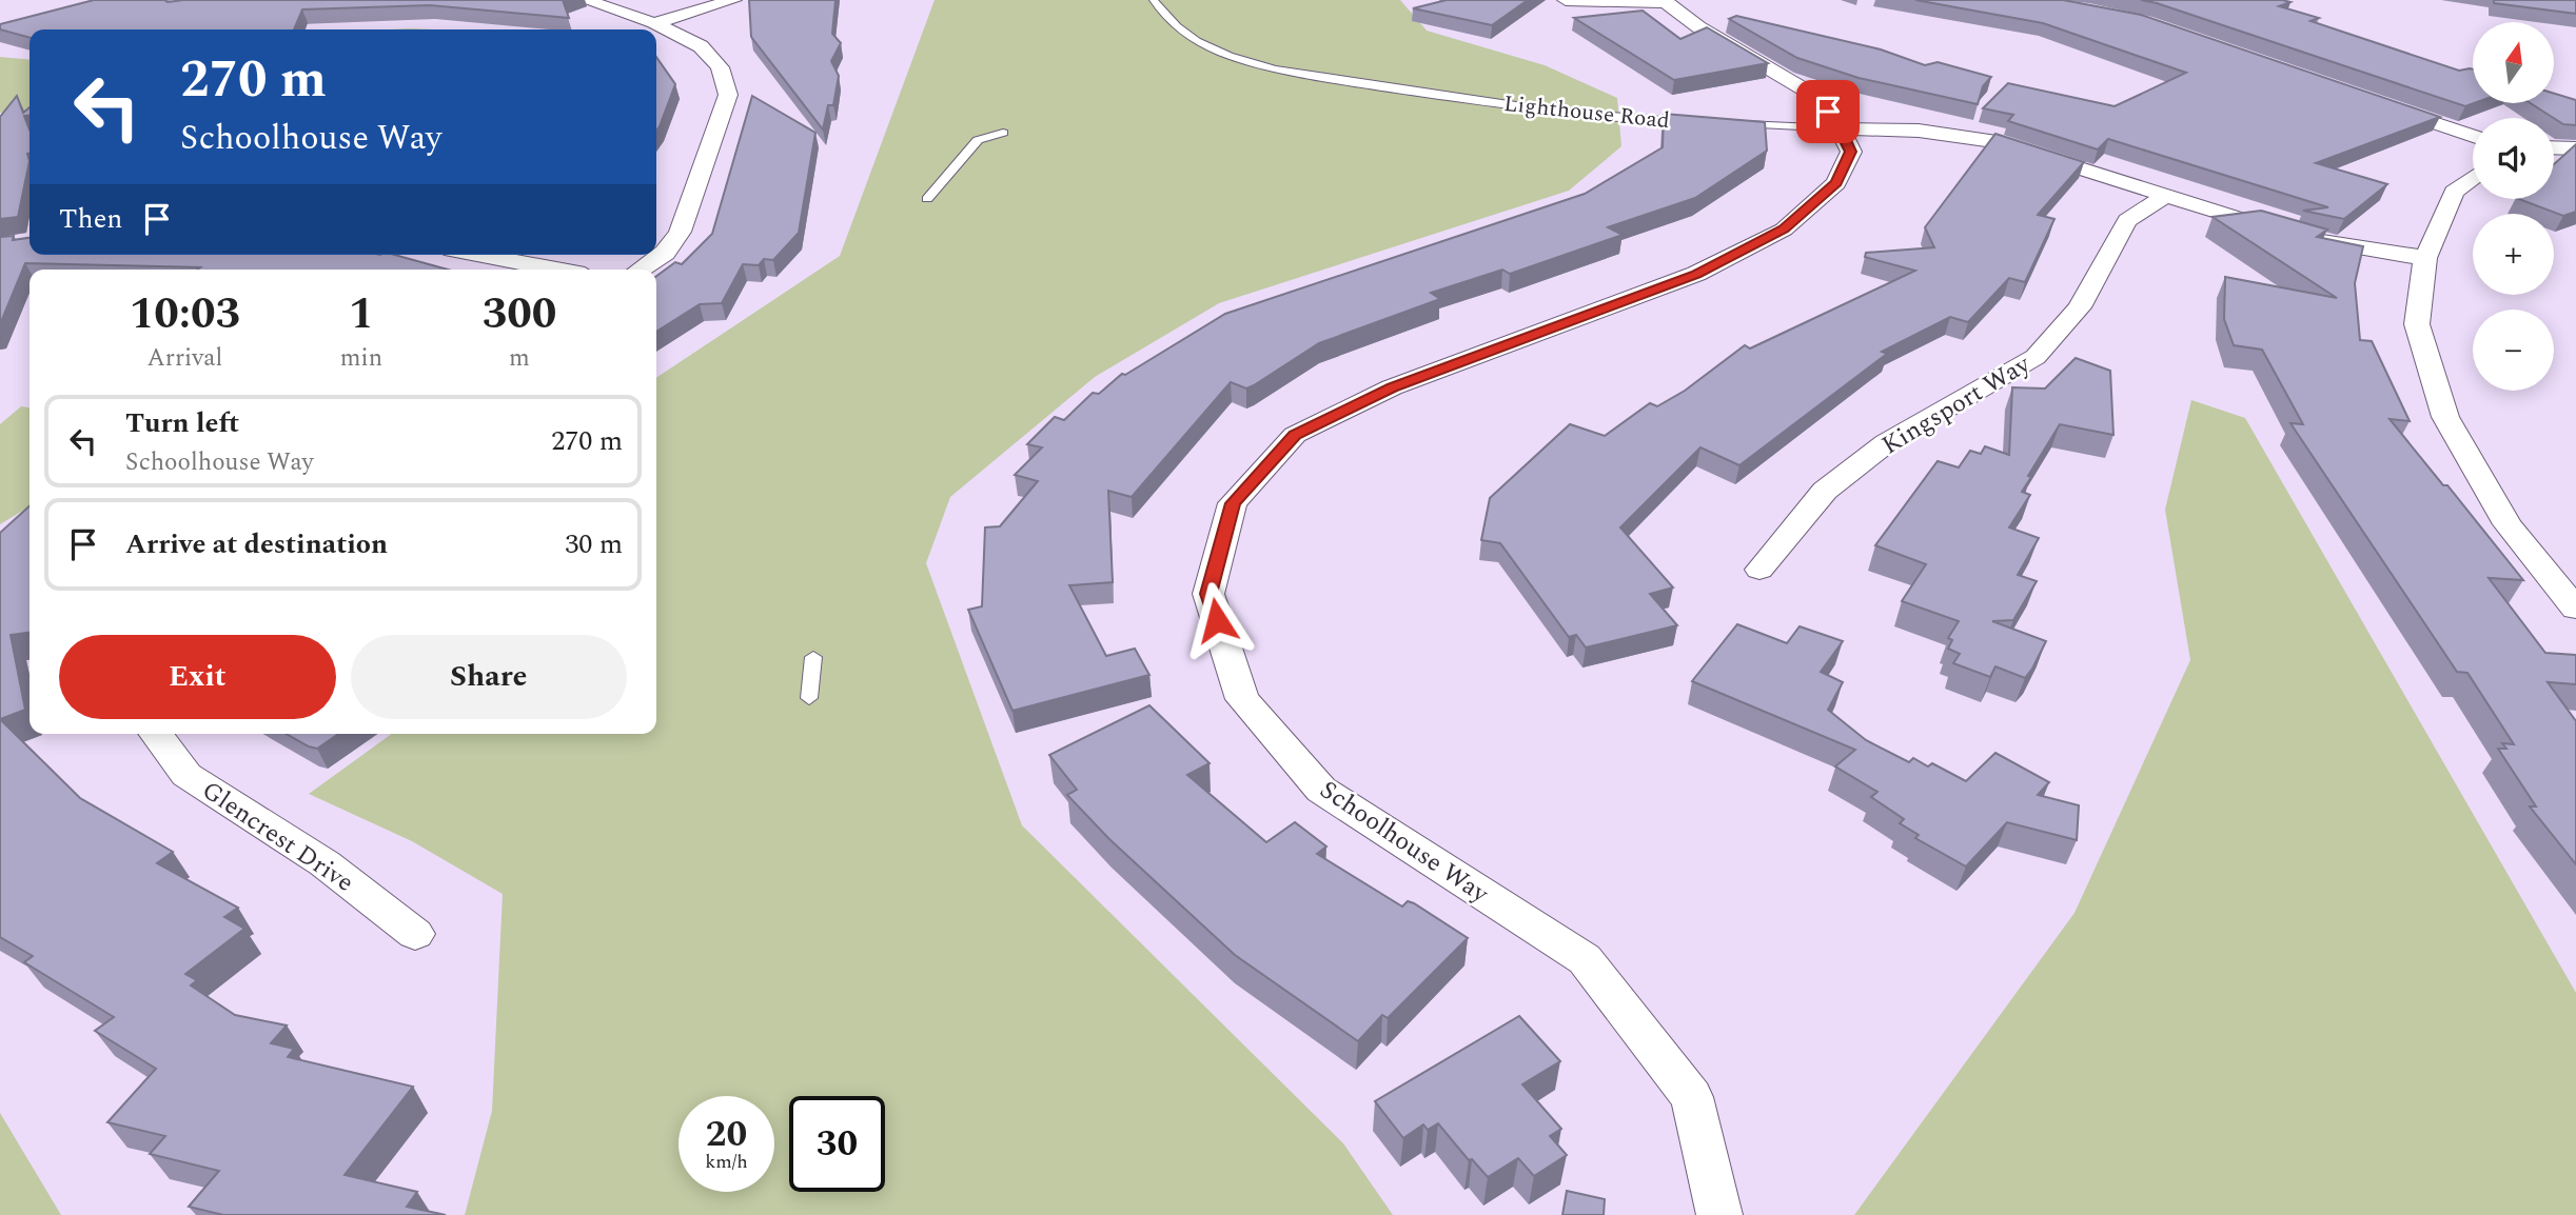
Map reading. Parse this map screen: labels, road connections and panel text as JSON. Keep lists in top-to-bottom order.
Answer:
{
  "streets": {
    "street": ["Kingsport Way", "Glencrest Drive", "Schoolhouse Way"],
    "lane": ["Lighthouse Road"]
  },
  "north": "top",
  "page": {
    "map_buttons": ["+", "−"],
    "turn": ["270 m", "Schoolhouse Way"],
    "then": "Then",
    "eta": [
      "10:03",
      "Arrival",
      "1",
      "min",
      "300",
      "m"
    ],
    "list": [
      {
        "name": "Turn left",
        "note": "Schoolhouse Way",
        "value": "270 m"
      },
      {
        "name": "Arrive at destination",
        "value": "30 m"
      }
    ],
    "buttons": ["Exit", "Share"],
    "speed": "20 km/h",
    "limit": "30"
  }
}
